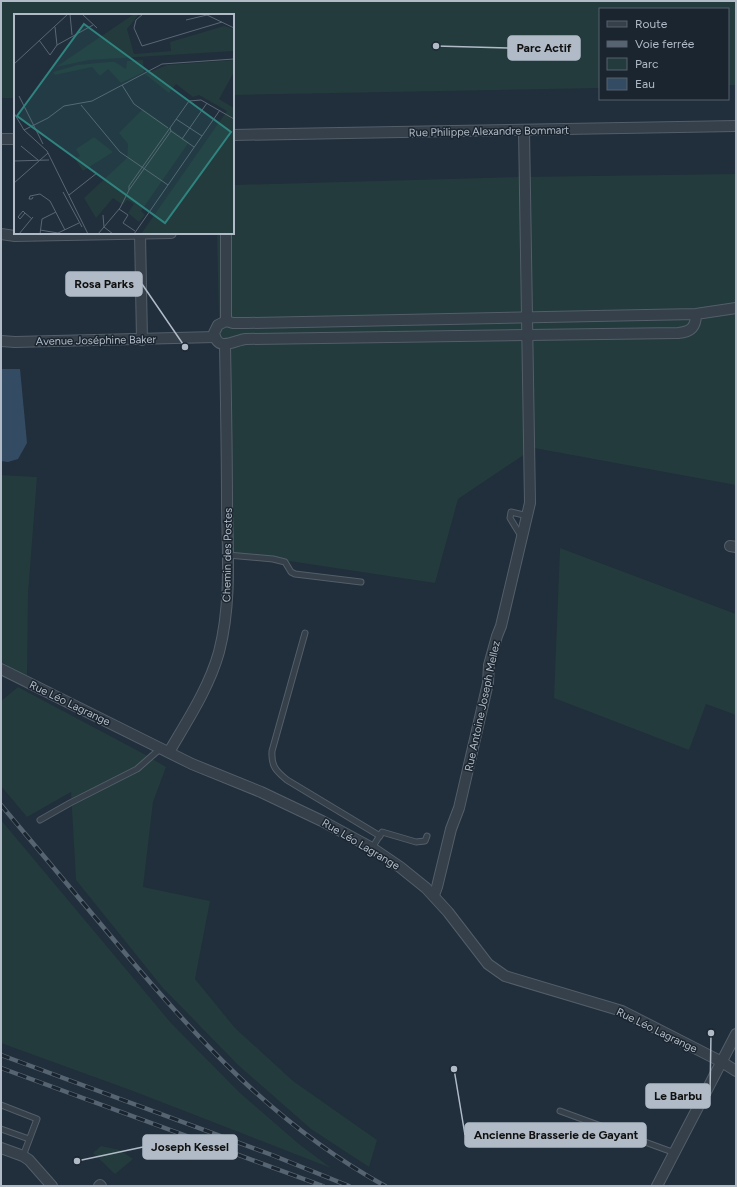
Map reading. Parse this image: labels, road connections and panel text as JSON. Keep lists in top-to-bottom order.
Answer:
{
  "streets": {
    "street": [
      "Rue Philippe Alexandre Bommart",
      "Avenue Joséphine Baker",
      "Chemin des Postes",
      "Rue Léo Lagrange",
      "Rue Antoine Joseph Mellez"
    ]
  },
  "crossings": [
    ["Rue Philippe Alexandre Bommart", "Rue Antoine Joseph Mellez"],
    ["Avenue Joséphine Baker", "Chemin des Postes"],
    ["Chemin des Postes", "Rue Léo Lagrange"],
    ["Rue Léo Lagrange", "Rue Antoine Joseph Mellez"]
  ],
  "places": [
    "Parc Actif",
    "Rosa Parks",
    "Le Barbu",
    "Ancienne Brasserie de Gayant",
    "Joseph Kessel"
  ],
  "legend": [
    "Route",
    "Voie ferrée",
    "Parc",
    "Eau"
  ]
}
